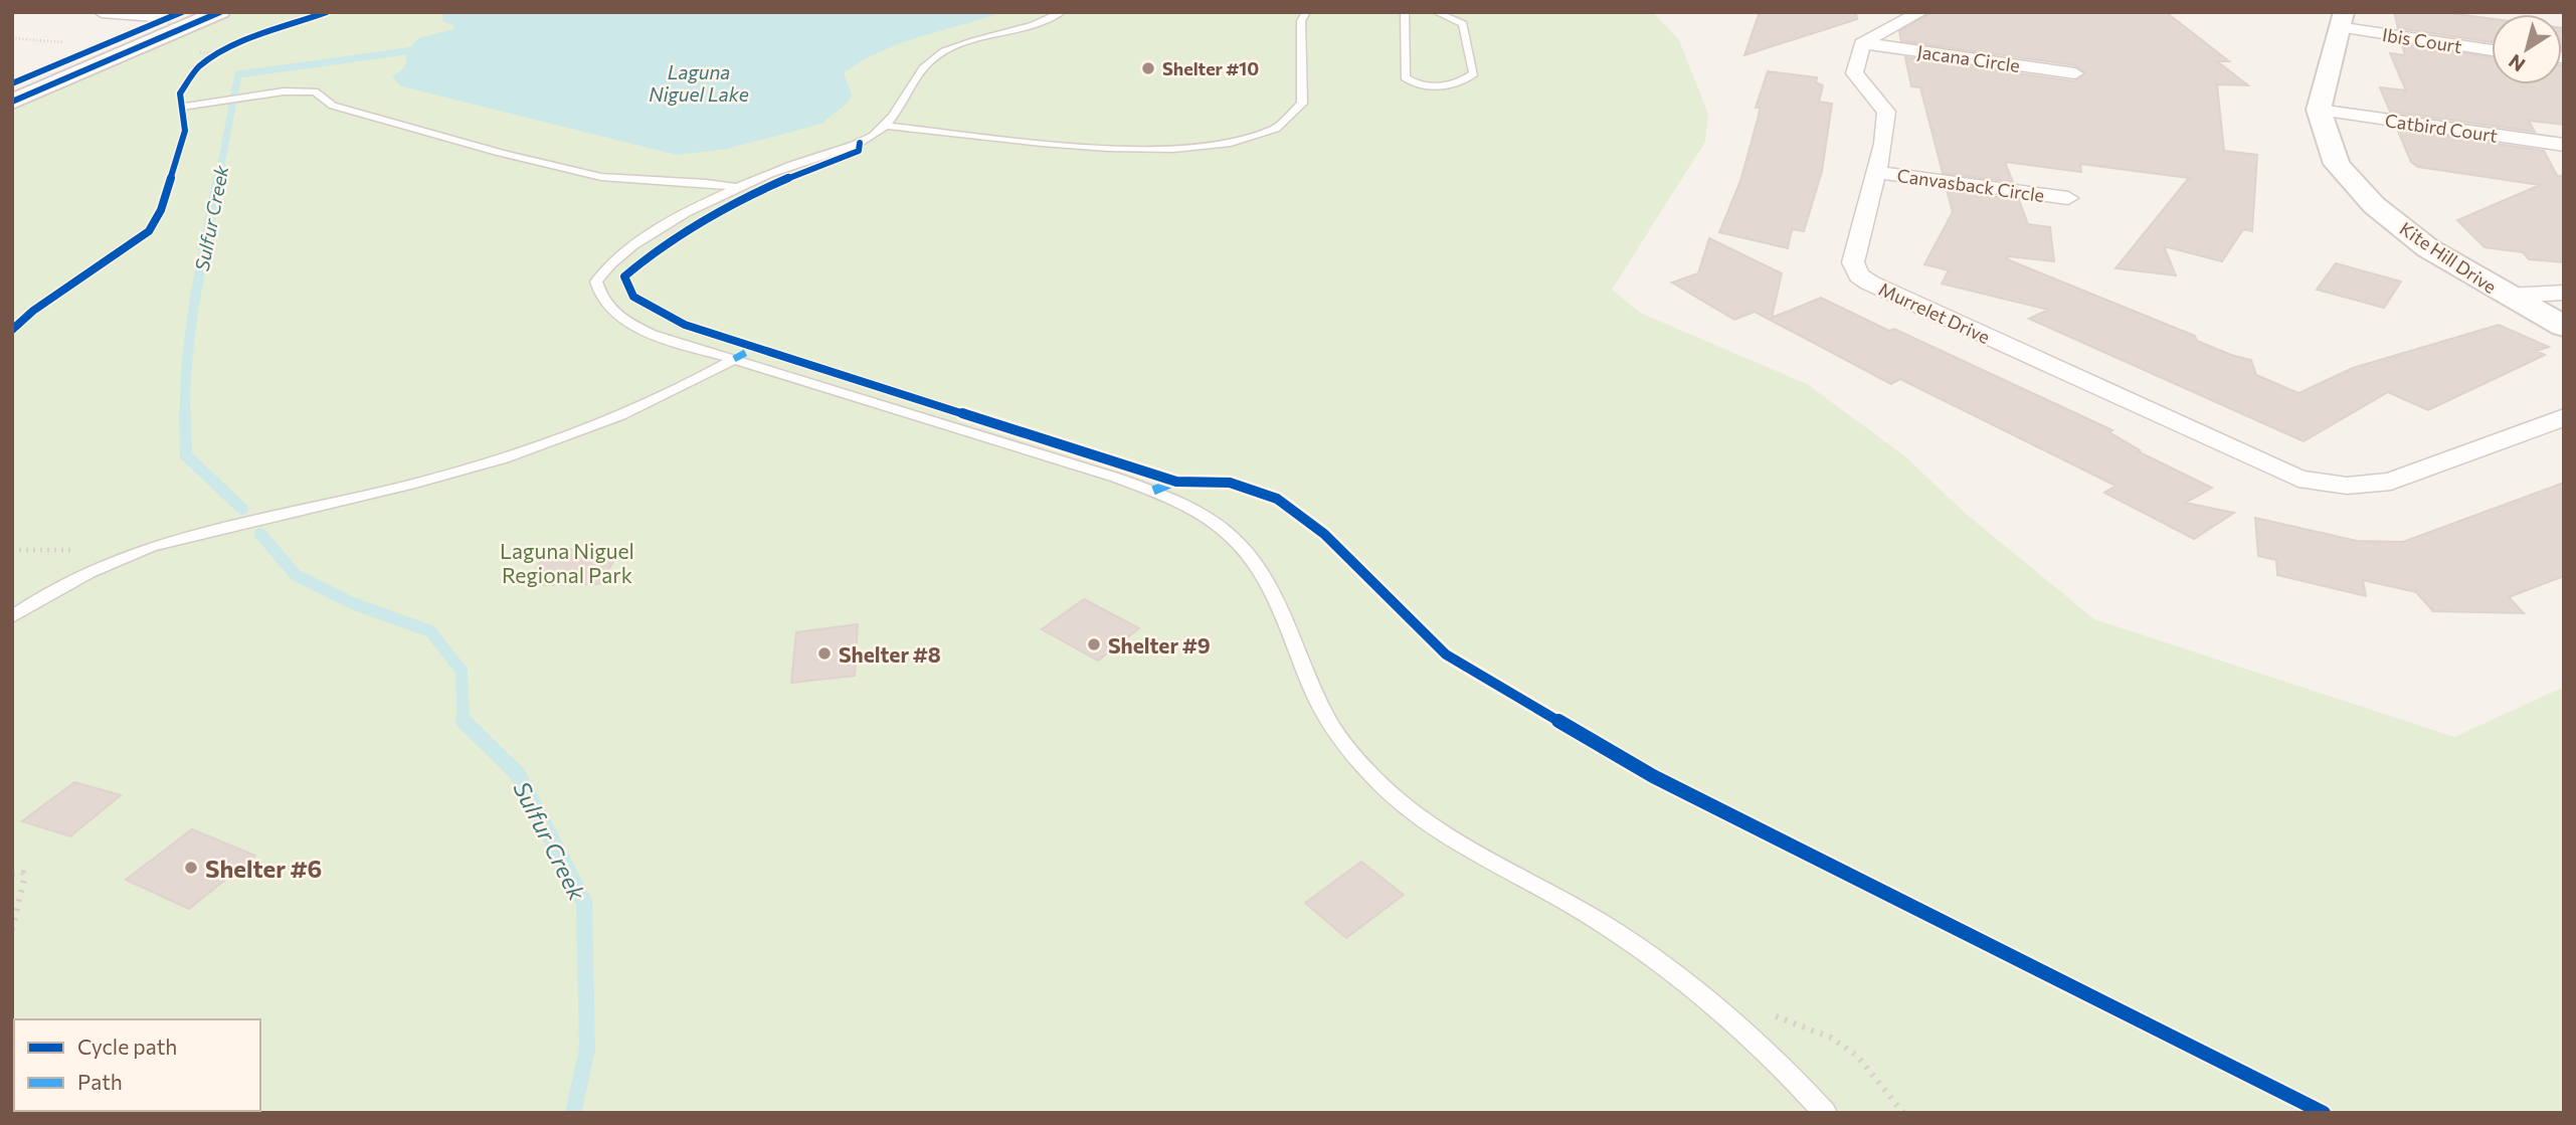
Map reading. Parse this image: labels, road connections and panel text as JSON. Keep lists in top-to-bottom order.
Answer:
{
  "streets": {
    "street": [
      "Ibis Court",
      "Jacana Circle",
      "Catbird Court",
      "Canvasback Circle",
      "Kite Hill Drive",
      "Murrelet Drive"
    ]
  },
  "crossings": [
    ["Jacana Circle", "Murrelet Drive"],
    ["Catbird Court", "Kite Hill Drive"],
    ["Canvasback Circle", "Murrelet Drive"]
  ],
  "water": ["Laguna Niguel Lake", "Sulfur Creek"],
  "parks": ["Laguna Niguel Regional Park"],
  "places": [
    "Shelter #10",
    "Shelter #9",
    "Shelter #8",
    "Shelter #6"
  ],
  "legend": ["Cycle path", "Path"],
  "north": "bottom left"
}
